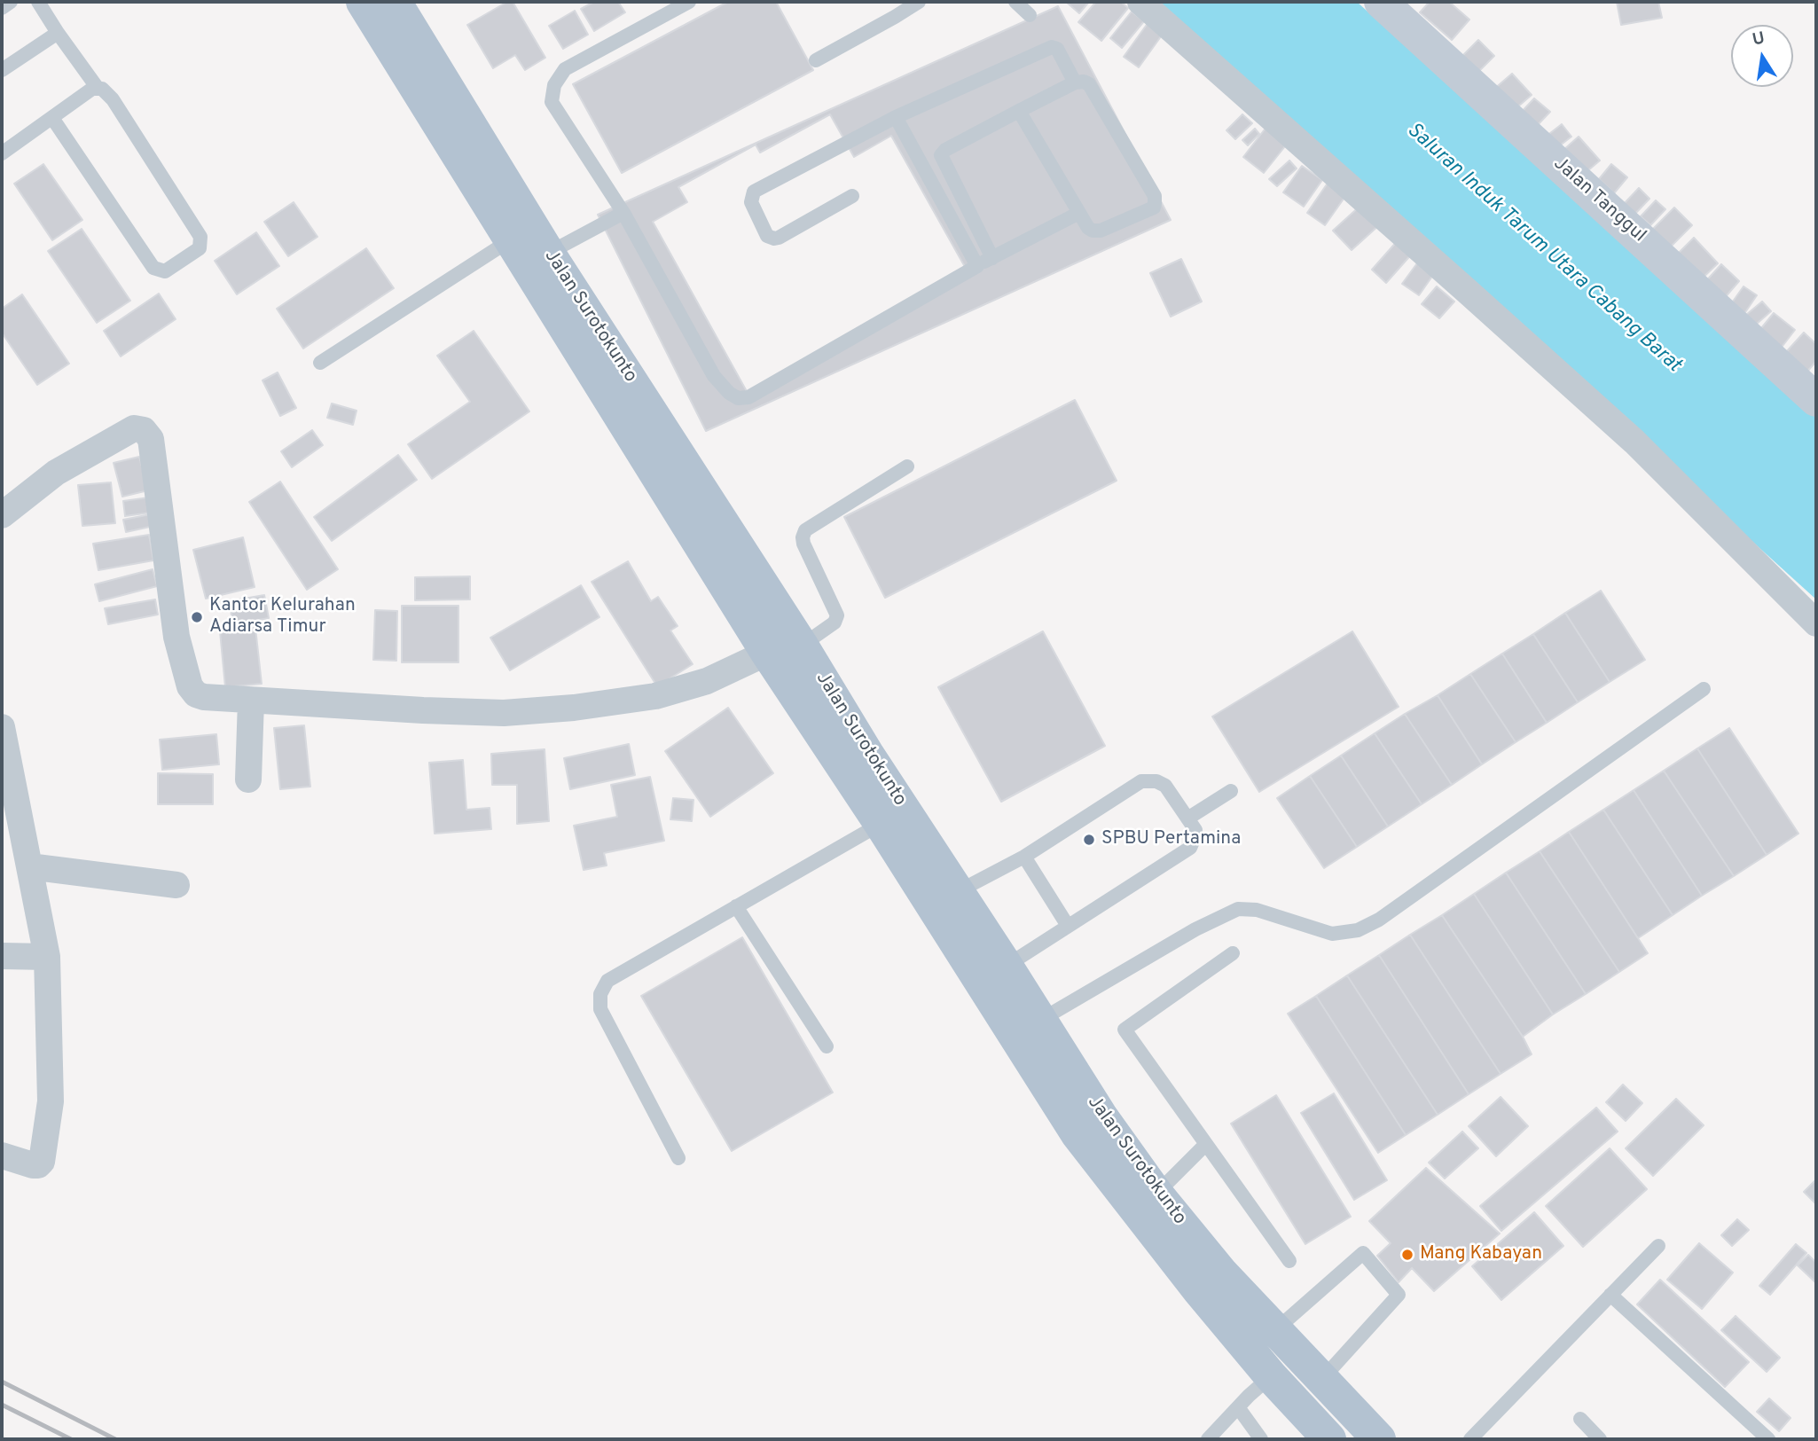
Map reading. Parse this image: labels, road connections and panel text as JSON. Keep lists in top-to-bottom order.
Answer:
{
  "streets": {
    "main road": ["Jalan Surotokunto"],
    "street": ["Jalan Tanggul"]
  },
  "water": ["Saluran Induk Tarum Utara Cabang Barat"],
  "places": ["Kantor Kelurahan Adiarsa Timur", "SPBU Pertamina", "Mang Kabayan"],
  "north": "top"
}
